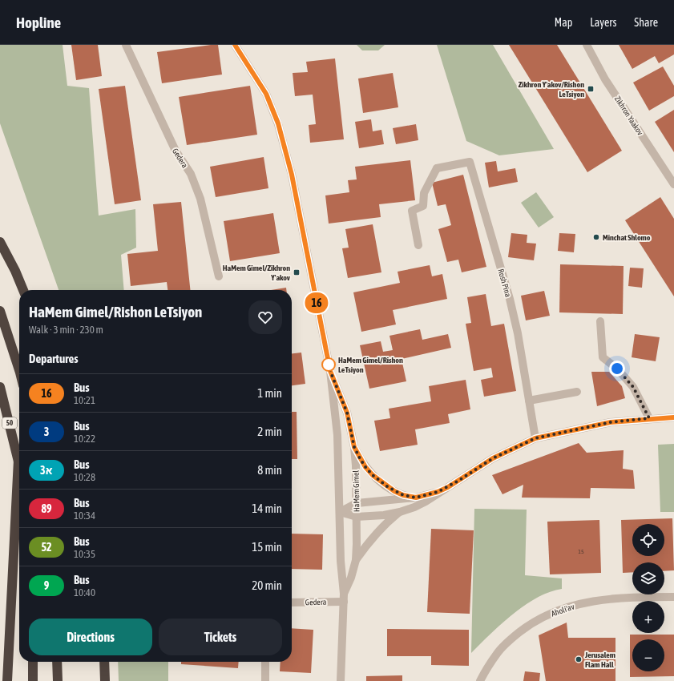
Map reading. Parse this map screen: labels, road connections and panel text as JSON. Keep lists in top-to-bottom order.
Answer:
{
  "streets": {
    "highway": ["50"],
    "street": [
      "Zikhron Yaakov",
      "Gedera",
      "Rosh Pina",
      "HaMem Gimel",
      "Aholi'av"
    ]
  },
  "crossings": [
    ["Gedera", "HaMem Gimel"]
  ],
  "places": {
    "transit": ["Zikhron Y'akov/Rishon LeTsiyon", "HaMem Gimel/Zikhron Y'akov"],
    "other": ["Minchat Shlomo", "HaMem Gimel/Rishon LeTsiyon", "Jerusalem Flam Hall"]
  },
  "lines": ["bus line 16"],
  "house_numbers": ["15"],
  "page": {
    "header": "Hopline",
    "nav": ["Map", "Layers", "Share"],
    "on_map": "16",
    "heading": [
      ["HaMem Gimel/Rishon LeTsiyon", "Walk · 3 min · 230 m"],
      "Departures"
    ],
    "list": [
      {
        "mark": "16",
        "name": "Bus",
        "note": "10:21",
        "value": "1 min"
      },
      {
        "mark": "3",
        "name": "Bus",
        "note": "10:22",
        "value": "2 min"
      },
      {
        "mark": "3א",
        "name": "Bus",
        "note": "10:28",
        "value": "8 min"
      },
      {
        "mark": "89",
        "name": "Bus",
        "note": "10:34",
        "value": "14 min"
      },
      {
        "mark": "52",
        "name": "Bus",
        "note": "10:35",
        "value": "15 min"
      },
      {
        "mark": "9",
        "name": "Bus",
        "note": "10:40",
        "value": "20 min"
      }
    ],
    "map_buttons": ["+", "−"],
    "buttons": ["Directions", "Tickets"]
  }
}
